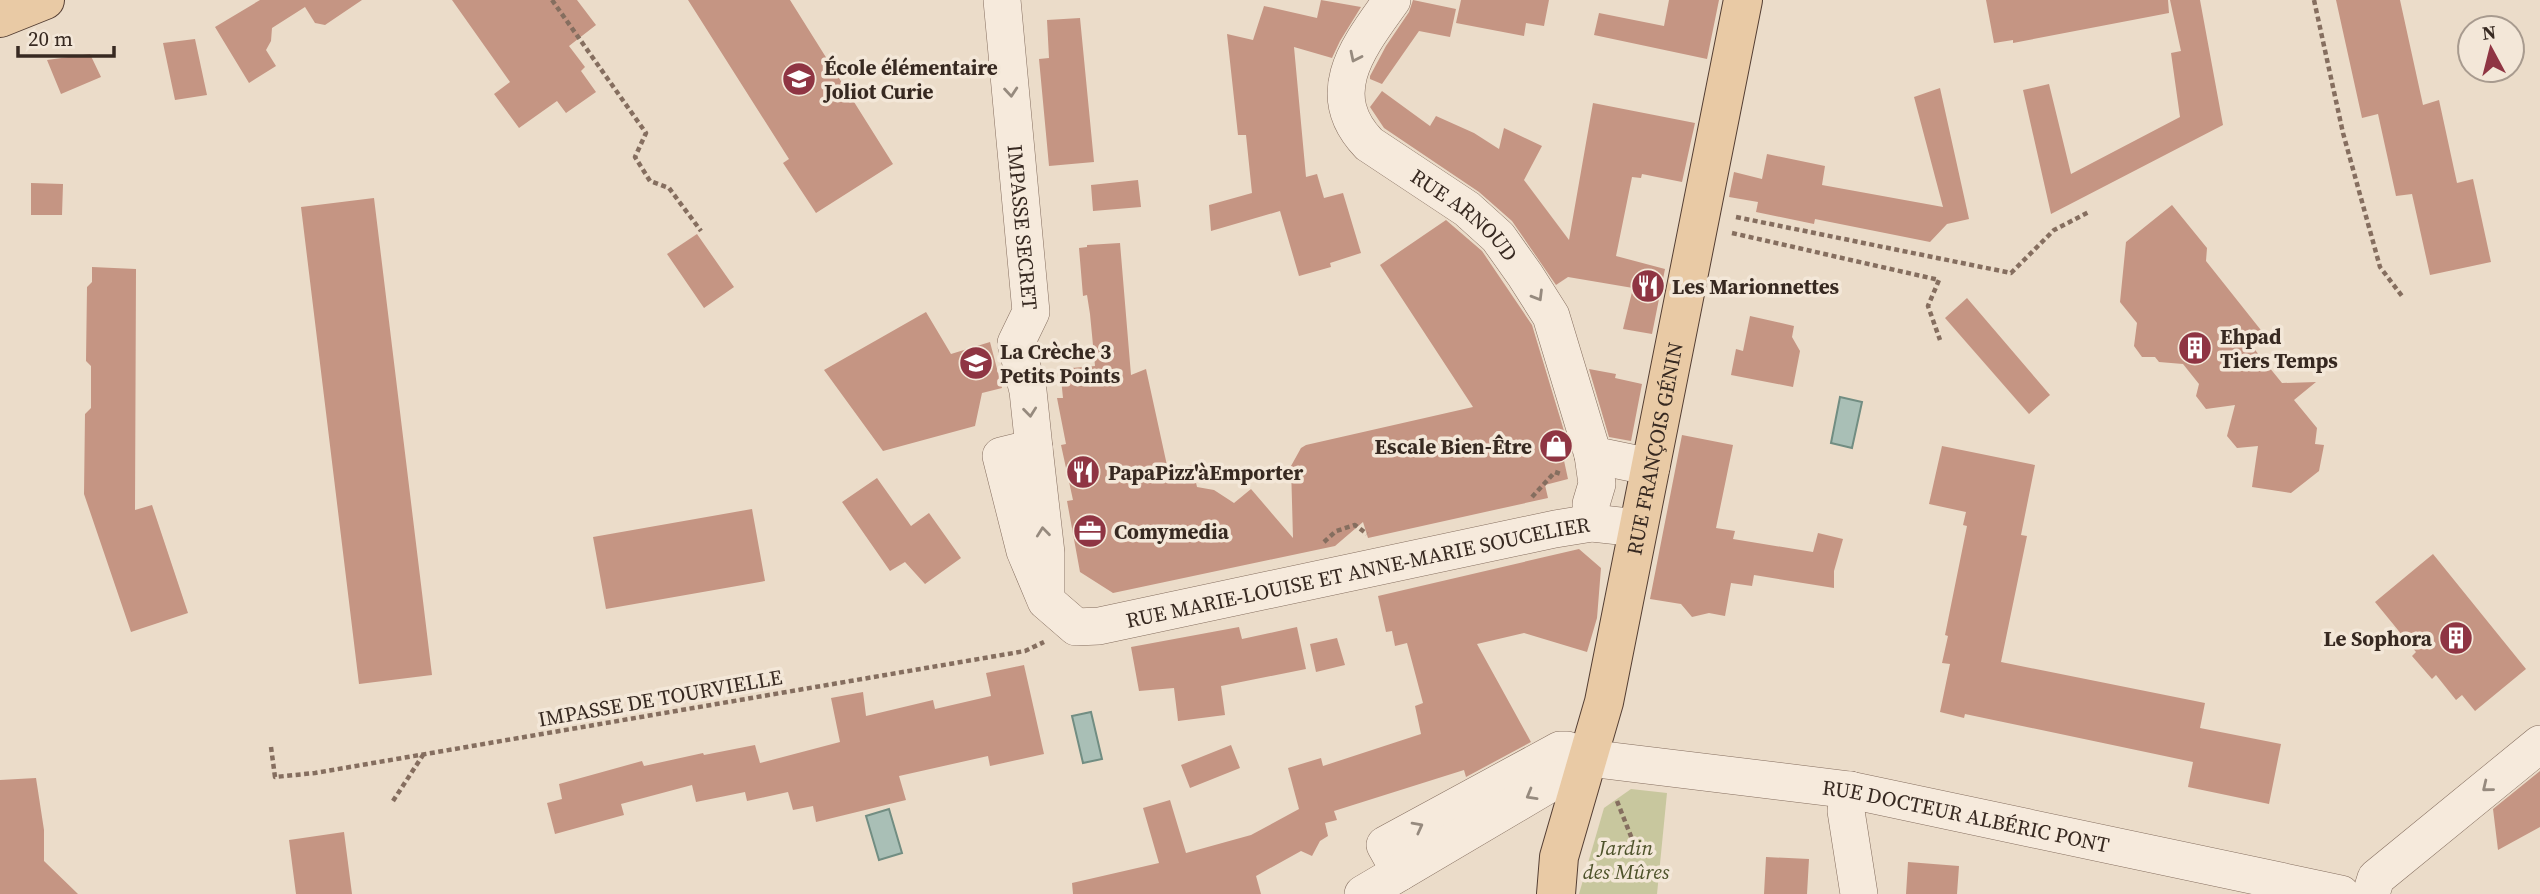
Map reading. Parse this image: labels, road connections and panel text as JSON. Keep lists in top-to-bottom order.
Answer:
{
  "streets": {
    "main road": ["RUE FRANÇOIS GÉNIN"],
    "street": [
      "RUE ARNOUD",
      "IMPASSE SECRET",
      "RUE MARIE-LOUISE ET ANNE-MARIE SOUCELIER",
      "RUE DOCTEUR ALBÉRIC PONT"
    ],
    "path": ["IMPASSE DE TOURVIELLE"]
  },
  "crossings": [
    ["RUE ARNOUD", "RUE MARIE-LOUISE ET ANNE-MARIE SOUCELIER"],
    ["IMPASSE SECRET", "RUE MARIE-LOUISE ET ANNE-MARIE SOUCELIER"],
    ["IMPASSE SECRET", "IMPASSE DE TOURVIELLE"],
    ["RUE FRANÇOIS GÉNIN", "RUE MARIE-LOUISE ET ANNE-MARIE SOUCELIER"],
    ["RUE FRANÇOIS GÉNIN", "RUE DOCTEUR ALBÉRIC PONT"],
    ["RUE MARIE-LOUISE ET ANNE-MARIE SOUCELIER", "IMPASSE DE TOURVIELLE"]
  ],
  "one_way": ["RUE ARNOUD", "IMPASSE SECRET"],
  "parks": ["Jardin des Mûres"],
  "places": {
    "school or university": ["École élémentaire Joliot Curie", "La Crèche 3 Petits Points"],
    "restaurant": ["Les Marionnettes", "PapaPizz'àEmporter"],
    "building": ["Ehpad Tiers Temps", "Le Sophora"],
    "shop": ["Escale Bien-Être"],
    "office": ["Comymedia"]
  },
  "scale_bar": "20 m",
  "north": "top"
}
